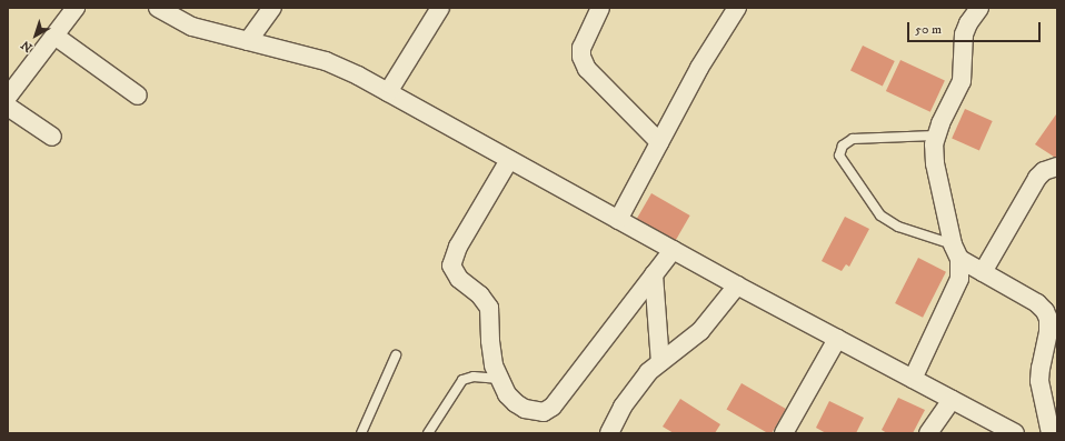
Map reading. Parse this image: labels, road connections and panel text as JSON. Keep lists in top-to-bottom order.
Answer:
{
  "scale_bar": "50 m",
  "north": "bottom left"
}
